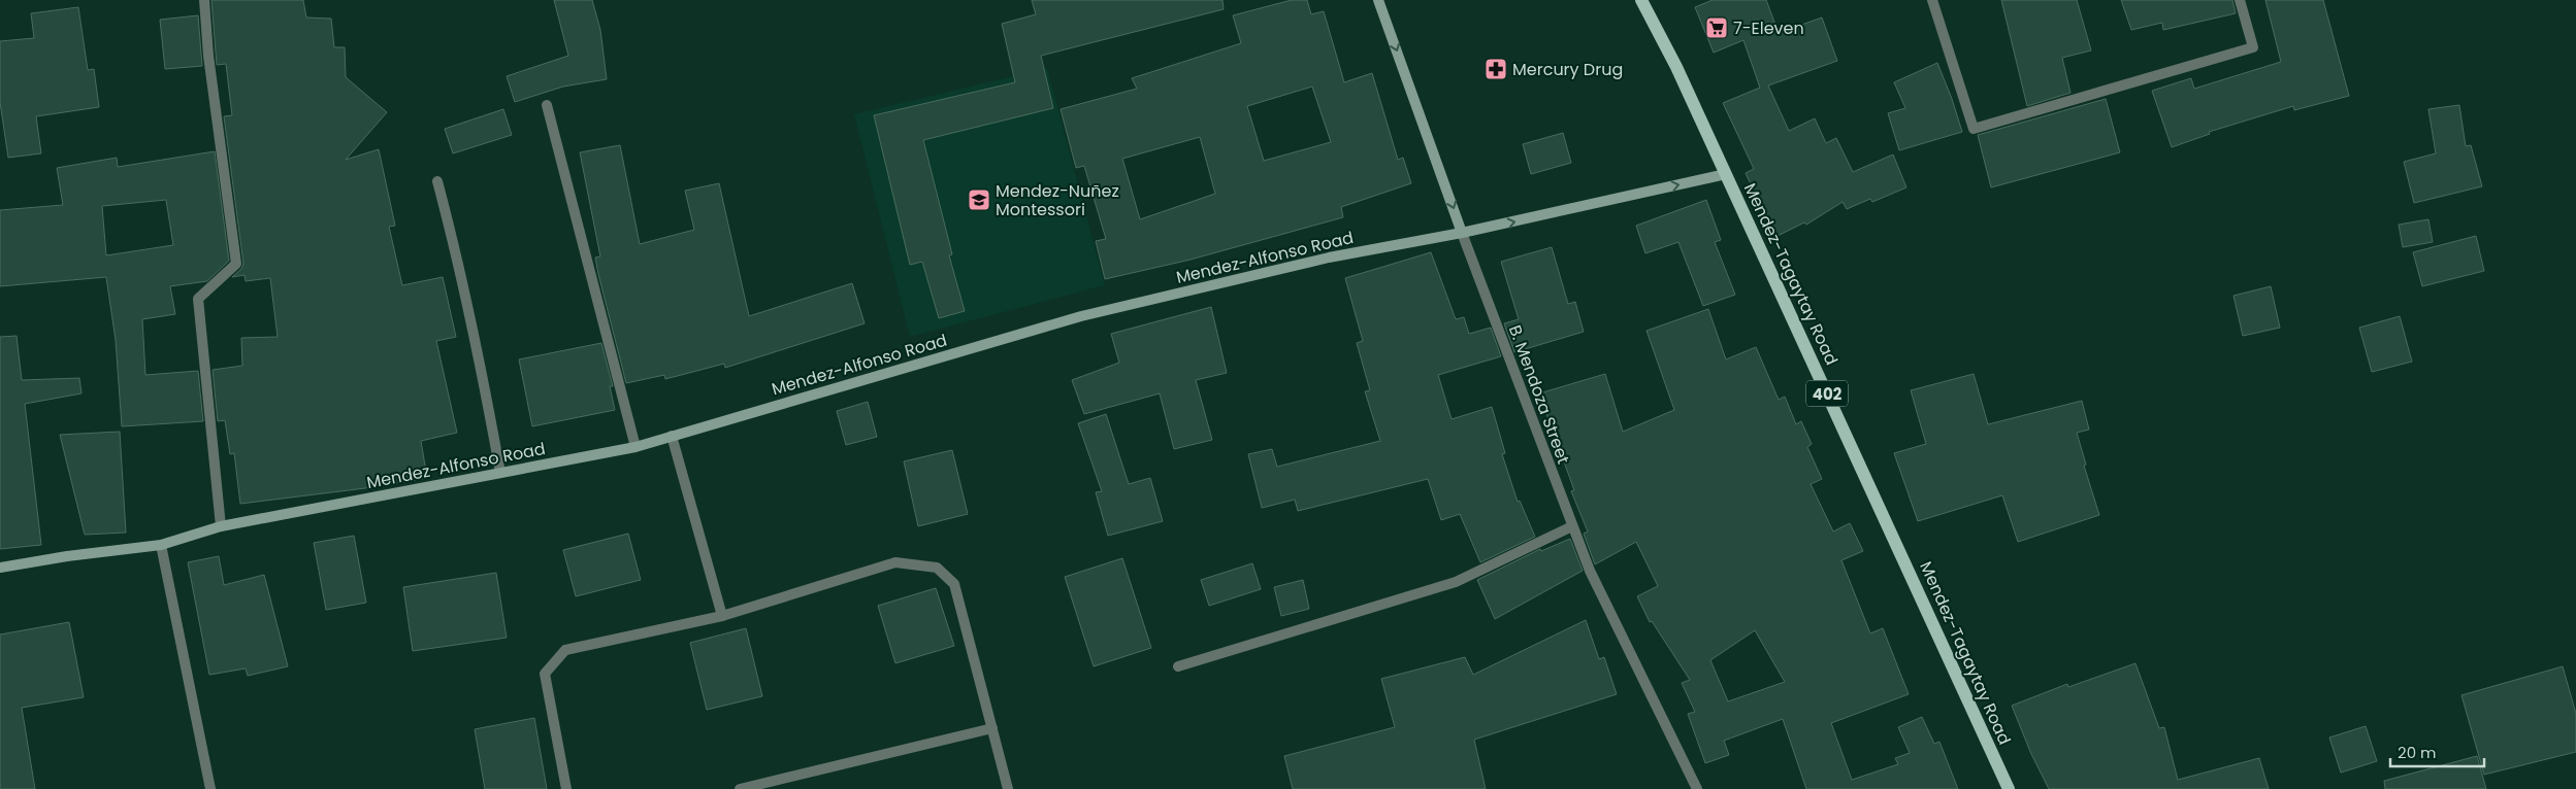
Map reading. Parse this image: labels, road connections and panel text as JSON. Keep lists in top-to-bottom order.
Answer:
{
  "streets": {
    "main road": [
      "Mendez-Alfonso Road",
      "Mendez-Tagaytay Road",
      "402",
      "B. Mendoza Street"
    ]
  },
  "crossings": [
    ["Mendez-Alfonso Road", "Mendez-Tagaytay Road"],
    ["Mendez-Alfonso Road", "B. Mendoza Street"]
  ],
  "places": {
    "supermarket": ["7-Eleven"],
    "pharmacy": ["Mercury Drug"],
    "school or university": ["Mendez-Nuñez Montessori"]
  },
  "scale_bar": "20 m"
}
